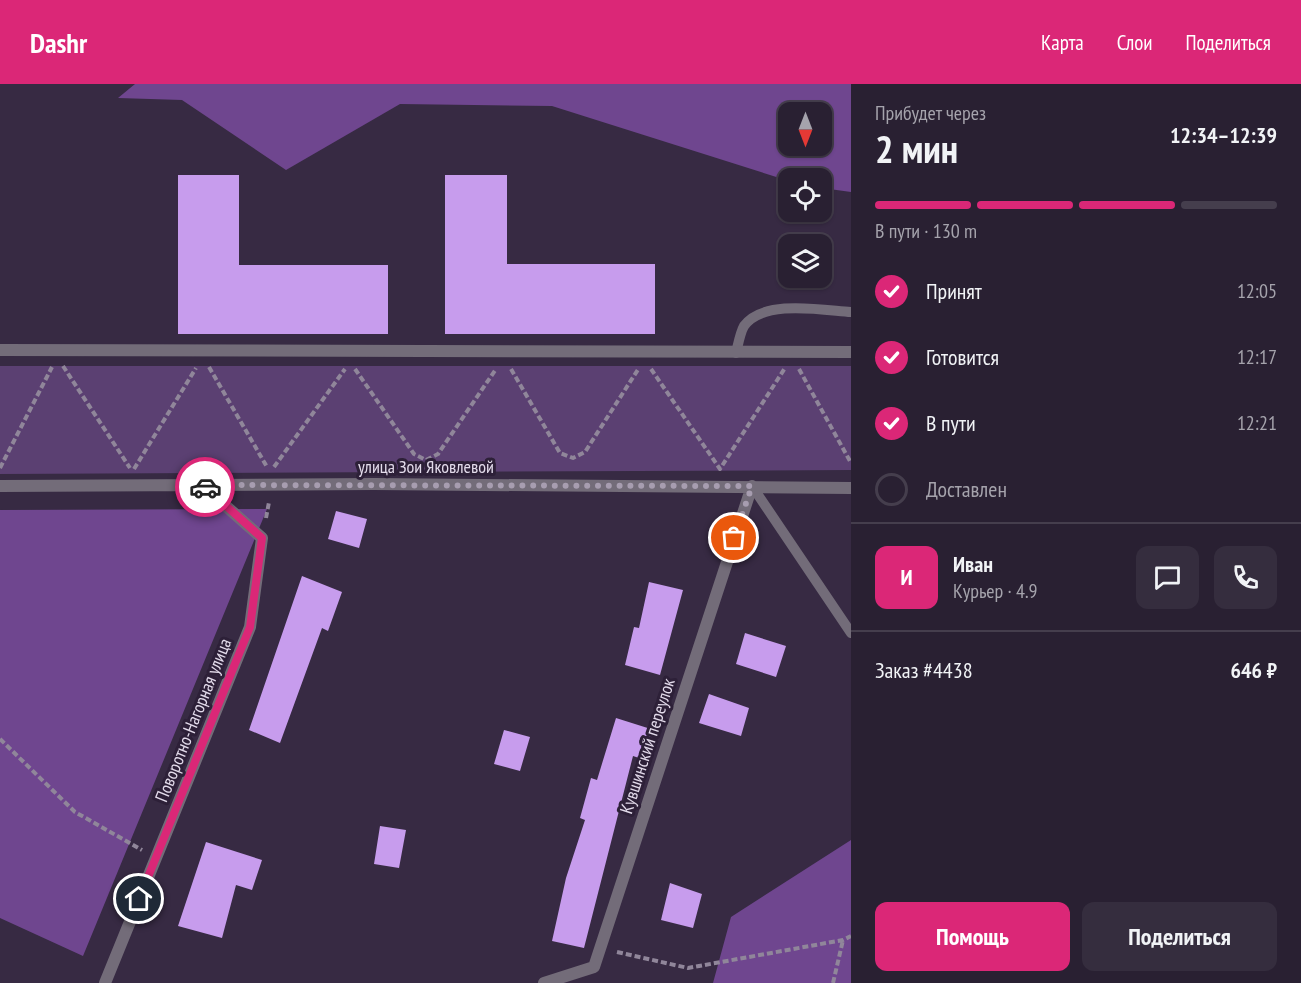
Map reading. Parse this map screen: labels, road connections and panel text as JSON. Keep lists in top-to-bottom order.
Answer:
{
  "streets": {
    "street": ["улица Зои Яковлевой", "Поворотно-Нагорная улица", "Кувшинский переулок"]
  },
  "crossings": [
    ["улица Зои Яковлевой", "Поворотно-Нагорная улица"],
    ["улица Зои Яковлевой", "Кувшинский переулок"]
  ],
  "north": "bottom",
  "page": {
    "header": "Dashr",
    "nav": ["Карта", "Слои", "Поделиться"],
    "heading": ["2 мин", "Прибудет через", "12:34–12:39"],
    "panel": [
      "Иван",
      "Курьер · 4.9",
      "Заказ #4438",
      "646 ₽"
    ],
    "bar": "В пути · 130 m",
    "list": [
      ["Принят", "12:05"],
      ["Готовится", "12:17"],
      ["В пути", "12:21"],
      "Доставлен"
    ],
    "round": "И",
    "buttons": ["Помощь", "Поделиться"]
  }
}
